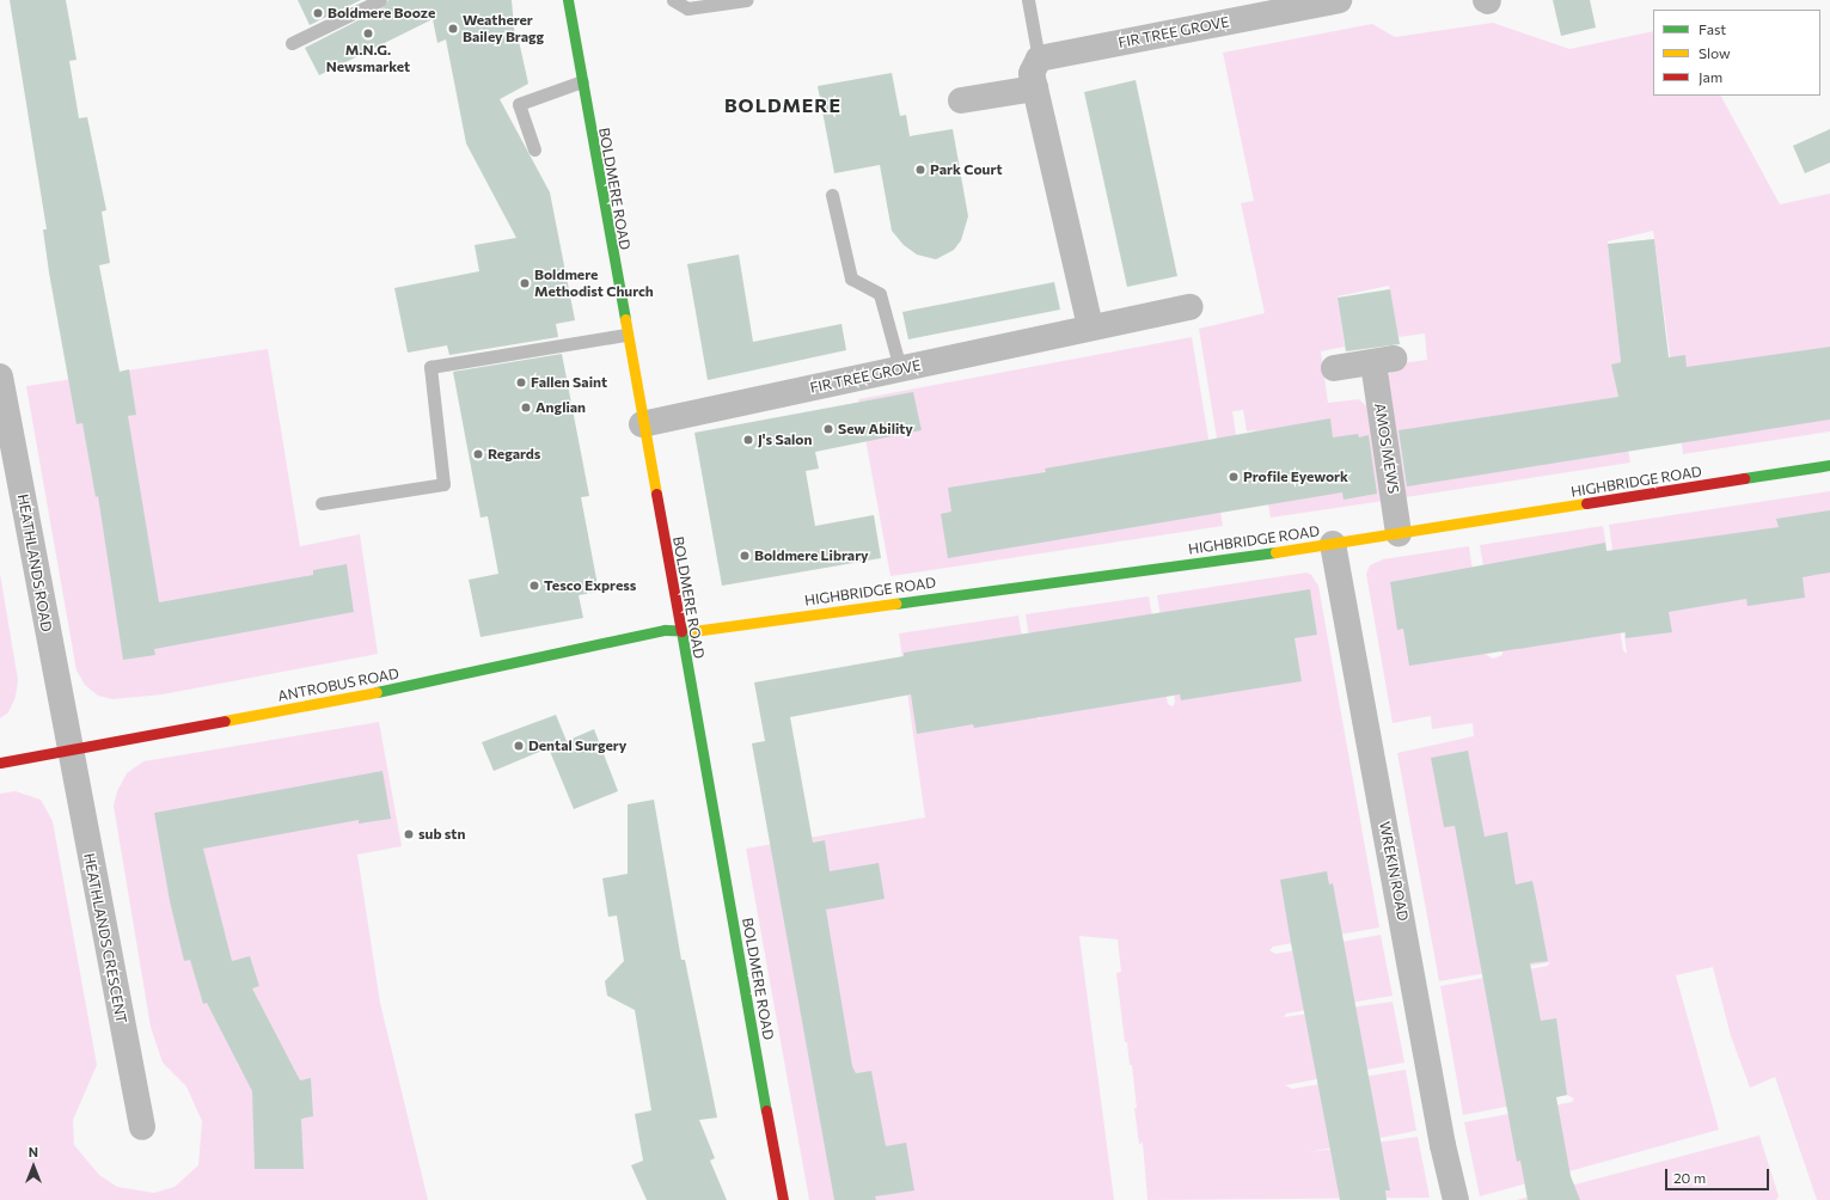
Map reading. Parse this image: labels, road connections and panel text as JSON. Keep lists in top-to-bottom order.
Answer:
{
  "streets": {
    "street": [
      "FIR TREE GROVE",
      "BOLDMERE ROAD",
      "AMOS MEWS",
      "HIGHBRIDGE ROAD",
      "HEATHLANDS ROAD",
      "ANTROBUS ROAD",
      "WREKIN ROAD",
      "HEATHLANDS CRESCENT"
    ]
  },
  "crossings": [
    ["FIR TREE GROVE", "BOLDMERE ROAD"],
    ["BOLDMERE ROAD", "HIGHBRIDGE ROAD"],
    ["BOLDMERE ROAD", "ANTROBUS ROAD"],
    ["AMOS MEWS", "HIGHBRIDGE ROAD"],
    ["HIGHBRIDGE ROAD", "ANTROBUS ROAD"],
    ["HIGHBRIDGE ROAD", "WREKIN ROAD"],
    ["HEATHLANDS ROAD", "ANTROBUS ROAD"],
    ["HEATHLANDS ROAD", "HEATHLANDS CRESCENT"],
    ["ANTROBUS ROAD", "HEATHLANDS CRESCENT"]
  ],
  "districts": ["BOLDMERE"],
  "places": [
    "Boldmere Booze",
    "Weatherer Bailey Bragg",
    "M.N.G. Newsmarket",
    "Park Court",
    "Boldmere Methodist Church",
    "Fallen Saint",
    "Anglian",
    "Sew Ability",
    "J's Salon",
    "Regards",
    "Profile Eyework",
    "Boldmere Library",
    "Tesco Express",
    "Dental Surgery",
    "sub stn"
  ],
  "legend": ["Fast", "Slow", "Jam"],
  "scale_bar": "20 m",
  "north": "top"
}
